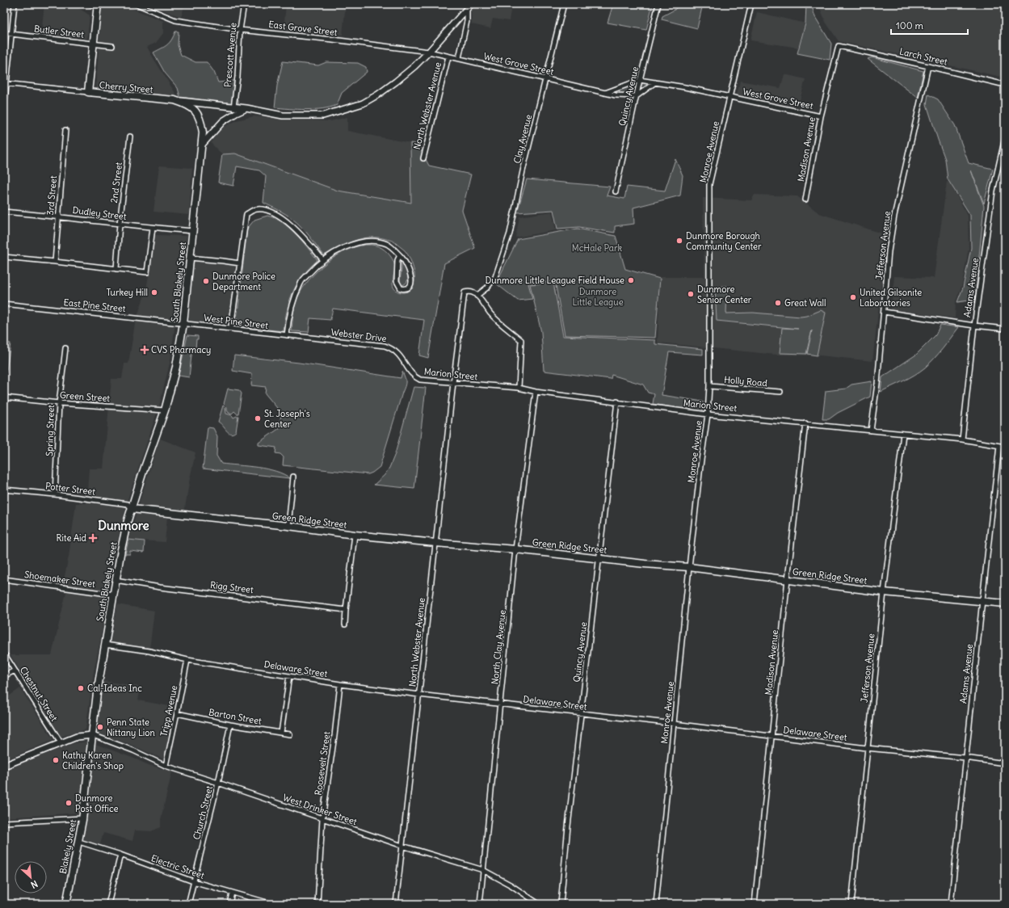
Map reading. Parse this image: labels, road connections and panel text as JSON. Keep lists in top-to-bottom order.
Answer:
{
  "streets": {
    "main road": [
      "Cherry Street",
      "South Blakely Street",
      "Green Ridge Street",
      "Blakely Street"
    ],
    "street": [
      "East Grove Street",
      "Butler Street",
      "Prescott Avenue",
      "Larch Street",
      "West Grove Street",
      "Quincy Avenue",
      "North Webster Avenue",
      "Clay Avenue",
      "Madison Avenue",
      "Monroe Avenue",
      "2nd Street",
      "3rd Street",
      "Dudley Street",
      "Jefferson Avenue",
      "Adams Avenue",
      "East Pine Street",
      "West Pine Street",
      "Webster Drive",
      "Marion Street",
      "Holly Road",
      "Green Street",
      "Spring Street",
      "Potter Street",
      "Shoemaker Street",
      "Rigg Street",
      "North Clay Avenue",
      "Delaware Street",
      "Chestnut Street",
      "Tripp Avenue",
      "Barton Street",
      "Roosevelt Street",
      "West Drinker Street",
      "Church Street",
      "Electric Street"
    ]
  },
  "crossings": [
    ["East Grove Street", "Prescott Avenue"],
    ["East Grove Street", "West Grove Street"],
    ["Prescott Avenue", "Cherry Street"],
    ["Larch Street", "Madison Avenue"],
    ["Larch Street", "Jefferson Avenue"],
    ["West Grove Street", "Quincy Avenue"],
    ["West Grove Street", "North Webster Avenue"],
    ["West Grove Street", "Clay Avenue"],
    ["West Grove Street", "Madison Avenue"],
    ["West Grove Street", "Monroe Avenue"],
    ["Cherry Street", "South Blakely Street"],
    ["Quincy Avenue", "Marion Street"],
    ["Quincy Avenue", "Green Ridge Street"],
    ["Quincy Avenue", "Delaware Street"],
    ["North Webster Avenue", "Marion Street"],
    ["North Webster Avenue", "Green Ridge Street"],
    ["North Webster Avenue", "Delaware Street"],
    ["North Webster Avenue", "West Drinker Street"],
    ["Madison Avenue", "Marion Street"],
    ["Madison Avenue", "Green Ridge Street"],
    ["Madison Avenue", "Delaware Street"],
    ["Monroe Avenue", "Marion Street"],
    ["Monroe Avenue", "Holly Road"],
    ["Monroe Avenue", "Green Ridge Street"],
    ["Monroe Avenue", "Delaware Street"],
    ["2nd Street", "Dudley Street"],
    ["3rd Street", "Dudley Street"],
    ["Dudley Street", "South Blakely Street"],
    ["Jefferson Avenue", "Marion Street"],
    ["Jefferson Avenue", "Green Ridge Street"],
    ["Jefferson Avenue", "Delaware Street"],
    ["South Blakely Street", "East Pine Street"],
    ["South Blakely Street", "West Pine Street"],
    ["South Blakely Street", "Green Street"],
    ["South Blakely Street", "Potter Street"],
    ["South Blakely Street", "Green Ridge Street"],
    ["South Blakely Street", "Shoemaker Street"],
    ["South Blakely Street", "Rigg Street"],
    ["South Blakely Street", "Delaware Street"],
    ["South Blakely Street", "West Drinker Street"],
    ["South Blakely Street", "Blakely Street"],
    ["Adams Avenue", "Marion Street"],
    ["Adams Avenue", "Green Ridge Street"],
    ["Adams Avenue", "Delaware Street"],
    ["East Pine Street", "West Pine Street"],
    ["West Pine Street", "Webster Drive"],
    ["Webster Drive", "Marion Street"],
    ["Marion Street", "North Clay Avenue"],
    ["Green Street", "Spring Street"],
    ["Spring Street", "Potter Street"],
    ["Potter Street", "Green Ridge Street"],
    ["Green Ridge Street", "North Clay Avenue"],
    ["North Clay Avenue", "Delaware Street"],
    ["North Clay Avenue", "West Drinker Street"],
    ["Delaware Street", "Tripp Avenue"],
    ["Delaware Street", "Roosevelt Street"],
    ["Tripp Avenue", "Barton Street"],
    ["Tripp Avenue", "West Drinker Street"],
    ["Barton Street", "Church Street"],
    ["Roosevelt Street", "West Drinker Street"],
    ["West Drinker Street", "Church Street"],
    ["West Drinker Street", "Blakely Street"],
    ["Church Street", "Electric Street"],
    ["Blakely Street", "Electric Street"]
  ],
  "districts": ["Dunmore"],
  "parks": ["McHale Park", "Dunmore Little League"],
  "places": {
    "other": [
      "Dunmore Borough Community Center",
      "Dunmore Little League Field House",
      "Dunmore Police Department",
      "Turkey Hill",
      "Dunmore Senior Center",
      "United Gilsonite Laboratories",
      "Great Wall",
      "St. Joseph's Center",
      "Cal-Ideas Inc",
      "Penn State Nittany Lion",
      "Kathy Karen Children's Shop",
      "Dunmore Post Office"
    ],
    "health": ["CVS Pharmacy", "Rite Aid"]
  },
  "scale_bar": "100 m",
  "north": "bottom right"
}
